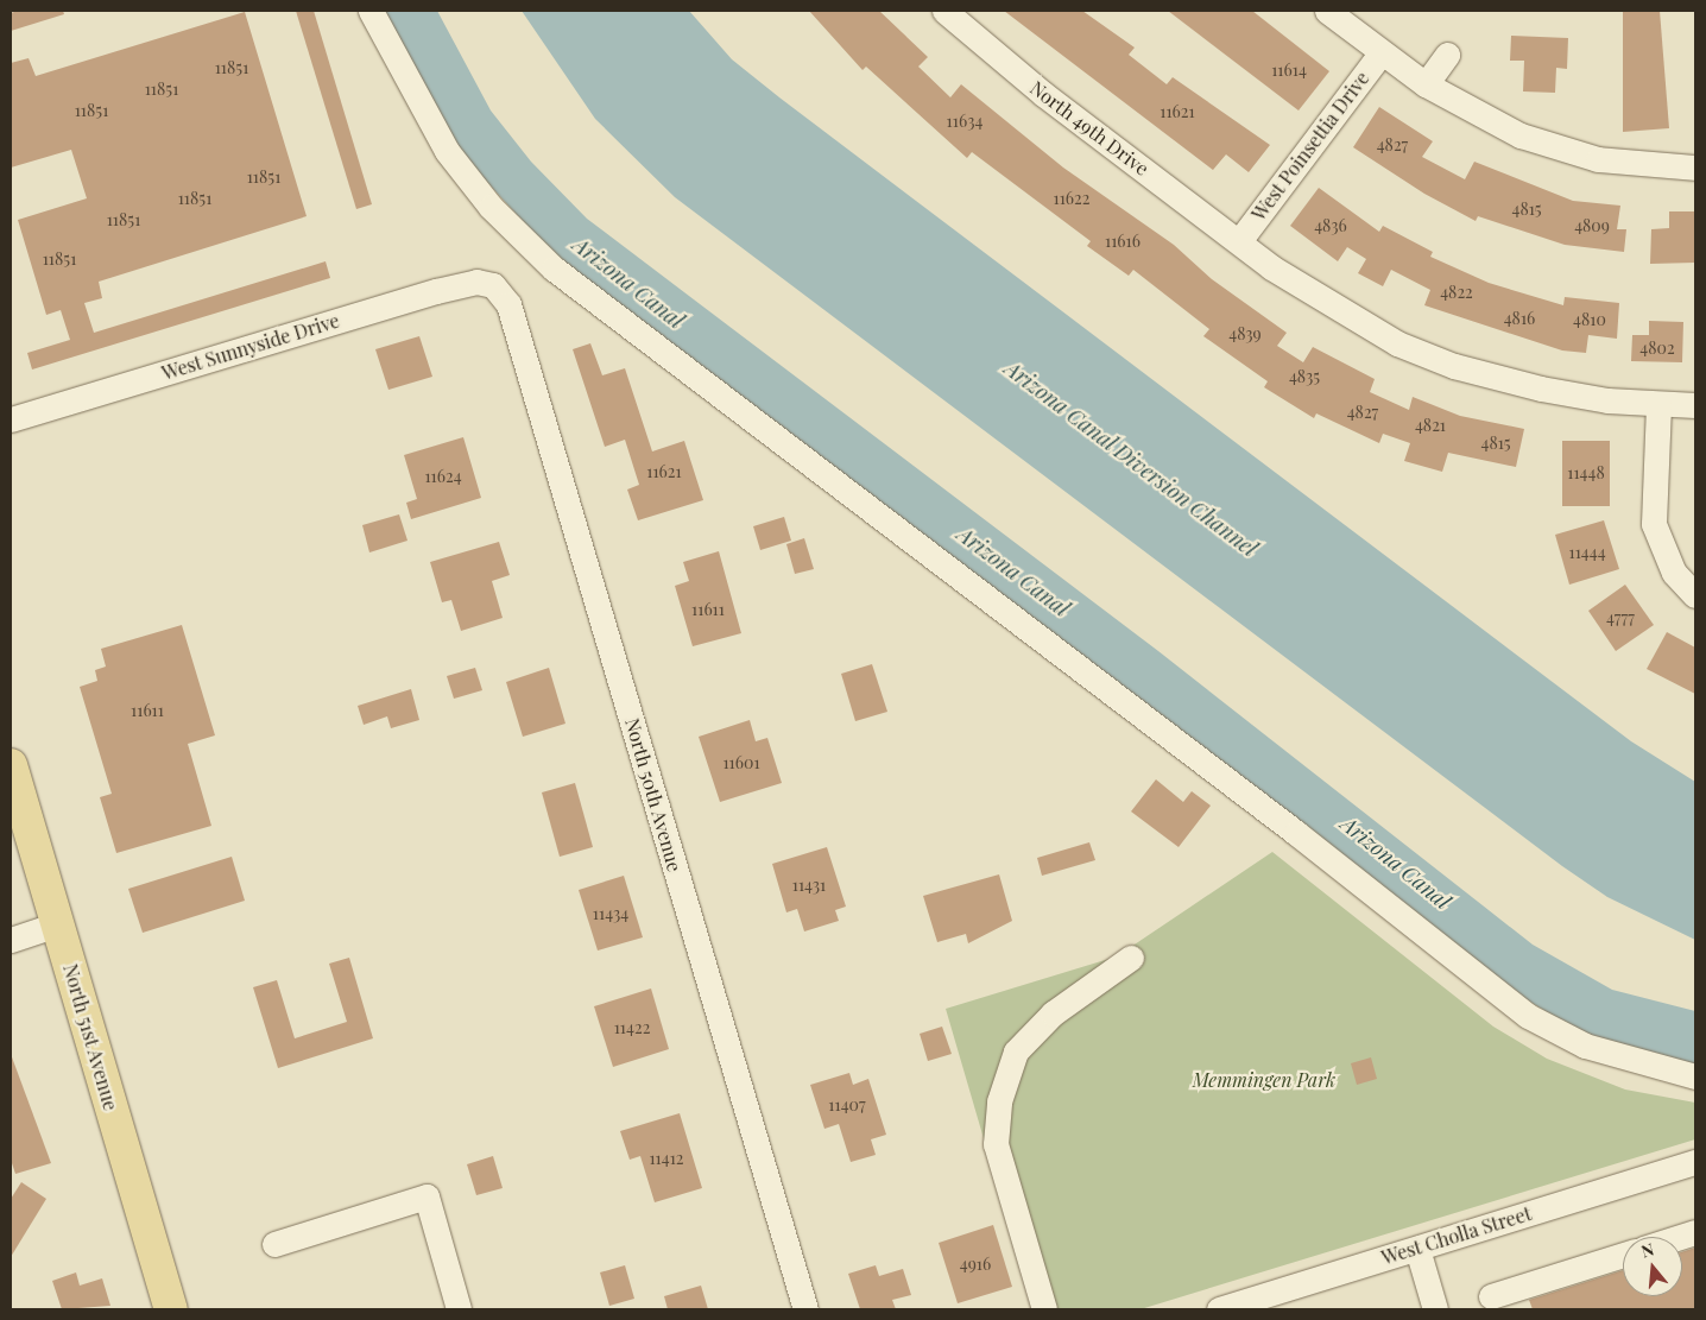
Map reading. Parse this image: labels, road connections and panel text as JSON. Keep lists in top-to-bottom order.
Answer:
{
  "streets": {
    "main road": ["North 51st Avenue"],
    "street": [
      "North 49th Drive",
      "West Poinsettia Drive",
      "West Sunnyside Drive",
      "North 50th Avenue",
      "West Cholla Street"
    ]
  },
  "crossings": [
    ["North 49th Drive", "West Poinsettia Drive"],
    ["West Sunnyside Drive", "North 50th Avenue"]
  ],
  "water": ["Arizona Canal", "Arizona Canal Diversion Channel"],
  "parks": ["Memmingen Park"],
  "house_numbers": [
    "11851",
    "11614",
    "11851",
    "11851",
    "11621",
    "11634",
    "4827",
    "11851",
    "11851",
    "11622",
    "4815",
    "11851",
    "4836",
    "4809",
    "11616",
    "11851",
    "4822",
    "4816",
    "4810",
    "4839",
    "4802",
    "4835",
    "4827",
    "4821",
    "4815",
    "11621",
    "11448",
    "11624",
    "11444",
    "11611",
    "4777",
    "11611",
    "11601",
    "11431",
    "11434",
    "11422",
    "11407",
    "11412",
    "4916"
  ],
  "north": "top"
}
